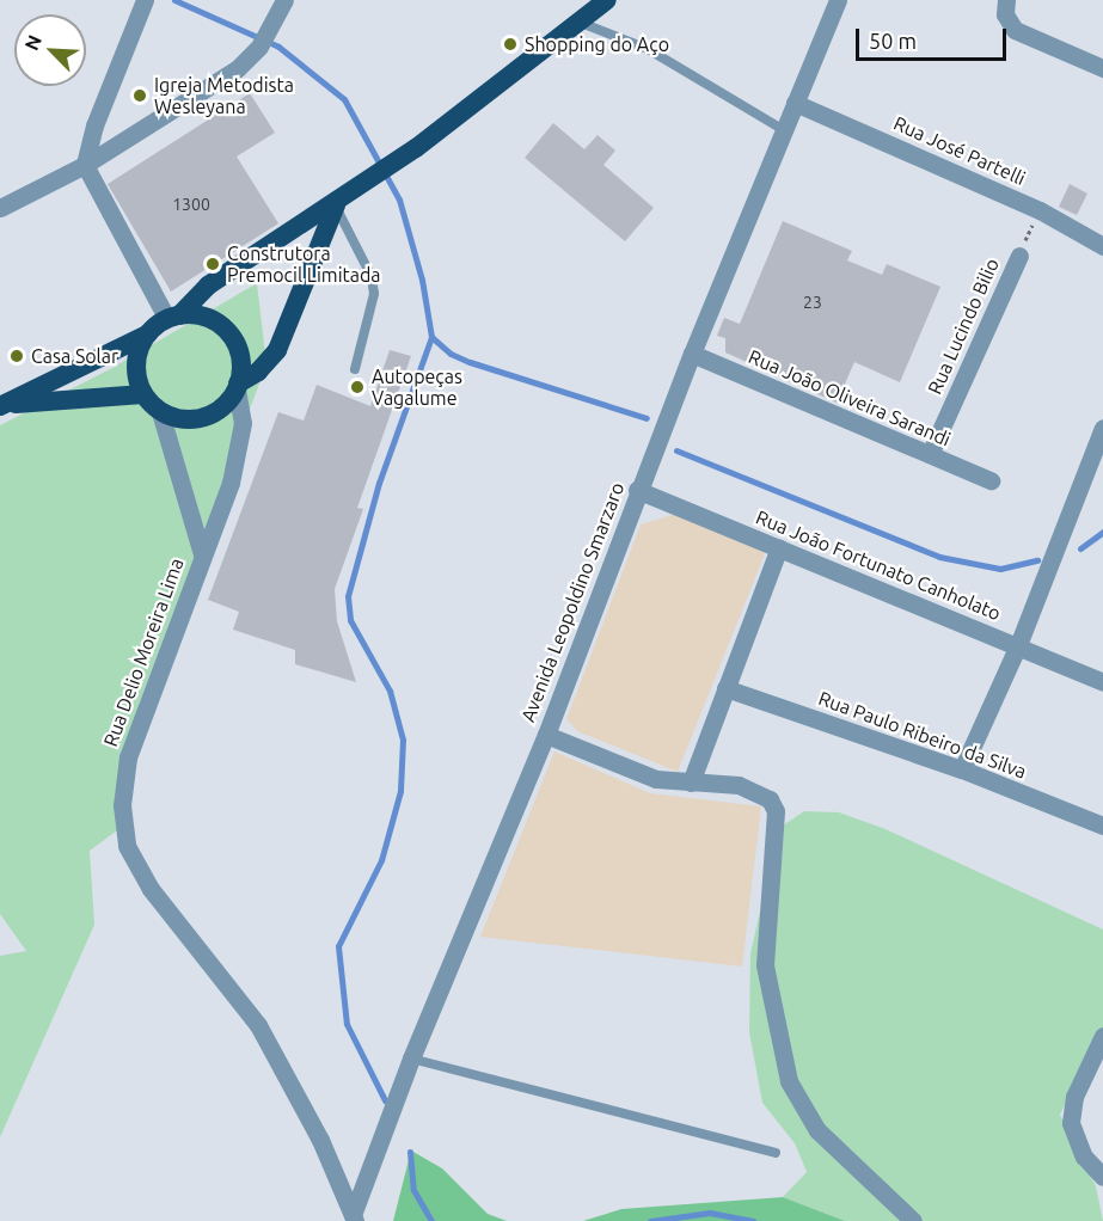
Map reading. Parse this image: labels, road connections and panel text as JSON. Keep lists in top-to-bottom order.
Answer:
{
  "streets": {
    "street": [
      "Rua José Partelli",
      "Rua Lucindo Bilio",
      "Rua João Oliveira Sarandi",
      "Rua João Fortunato Canholato",
      "Avenida Leopoldino Smarzaro",
      "Rua Delio Moreira Lima",
      "Rua Paulo Ribeiro da Silva"
    ]
  },
  "crossings": [
    ["Rua José Partelli", "Avenida Leopoldino Smarzaro"],
    ["Rua Lucindo Bilio", "Rua João Oliveira Sarandi"],
    ["Rua João Oliveira Sarandi", "Avenida Leopoldino Smarzaro"],
    ["Rua João Fortunato Canholato", "Avenida Leopoldino Smarzaro"],
    ["Avenida Leopoldino Smarzaro", "Rua Delio Moreira Lima"]
  ],
  "places": [
    "Shopping do Aço",
    "Igreja Metodista Wesleyana",
    "Construtora Premocil Limitada",
    "Casa Solar",
    "Autopeças Vagalume"
  ],
  "house_numbers": ["1300", "23"],
  "scale_bar": "50 m",
  "north": "top left"
}
